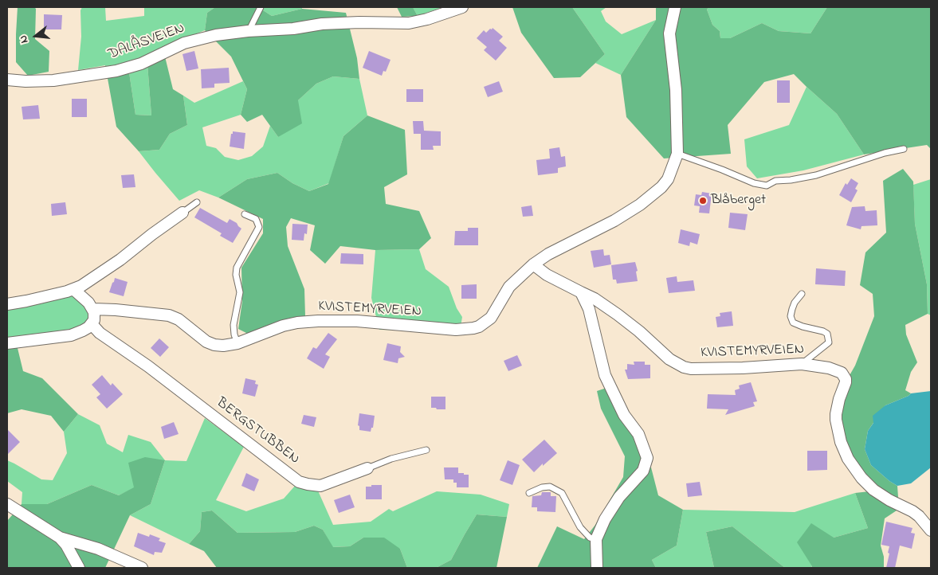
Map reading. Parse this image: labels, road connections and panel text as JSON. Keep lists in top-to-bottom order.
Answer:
{
  "streets": {
    "street": ["DALÅSVEIEN", "KVISTEMYRVEIEN", "BERGSTUBBEN"]
  },
  "places": ["Blåberget"],
  "north": "left"
}
